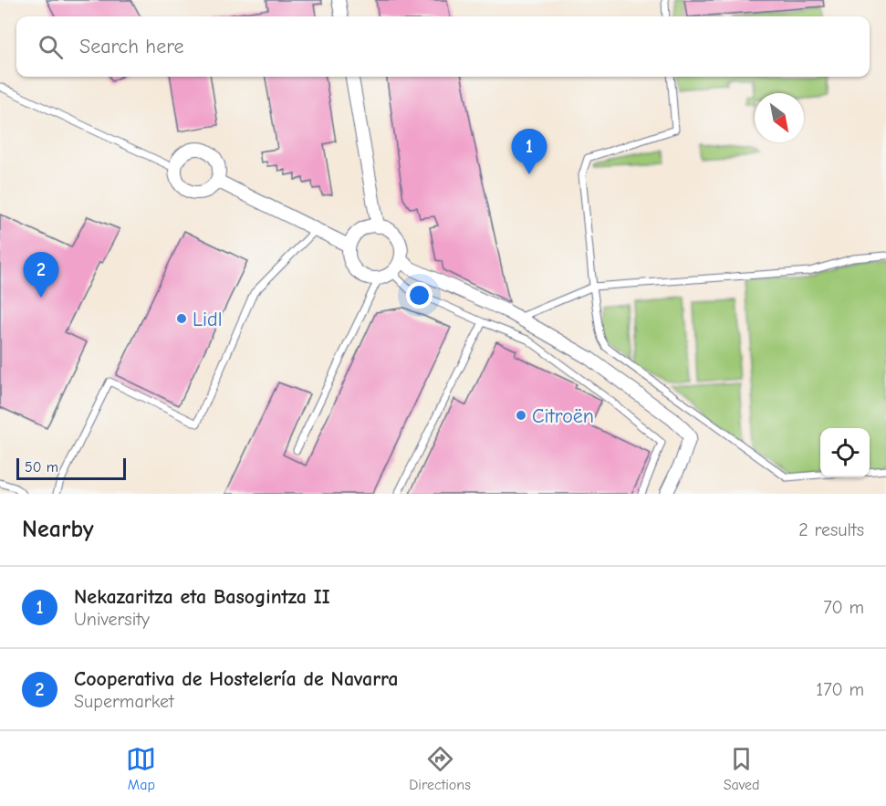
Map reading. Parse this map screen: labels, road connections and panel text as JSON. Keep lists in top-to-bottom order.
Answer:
{
  "places": ["Lidl", "Citroën"],
  "scale_bar": "50 m",
  "north": "bottom right",
  "page": {
    "search": "Search here",
    "pins": ["1", "2"],
    "scale": "50 m",
    "heading": ["Nearby", "2 results"],
    "list": [
      {
        "mark": "1",
        "name": "Nekazaritza eta Basogintza II",
        "note": "University",
        "value": "70 m"
      },
      {
        "mark": "2",
        "name": "Cooperativa de Hostelería de Navarra",
        "note": "Supermarket",
        "value": "170 m"
      }
    ],
    "nav": ["Map", "Directions", "Saved"]
  }
}
